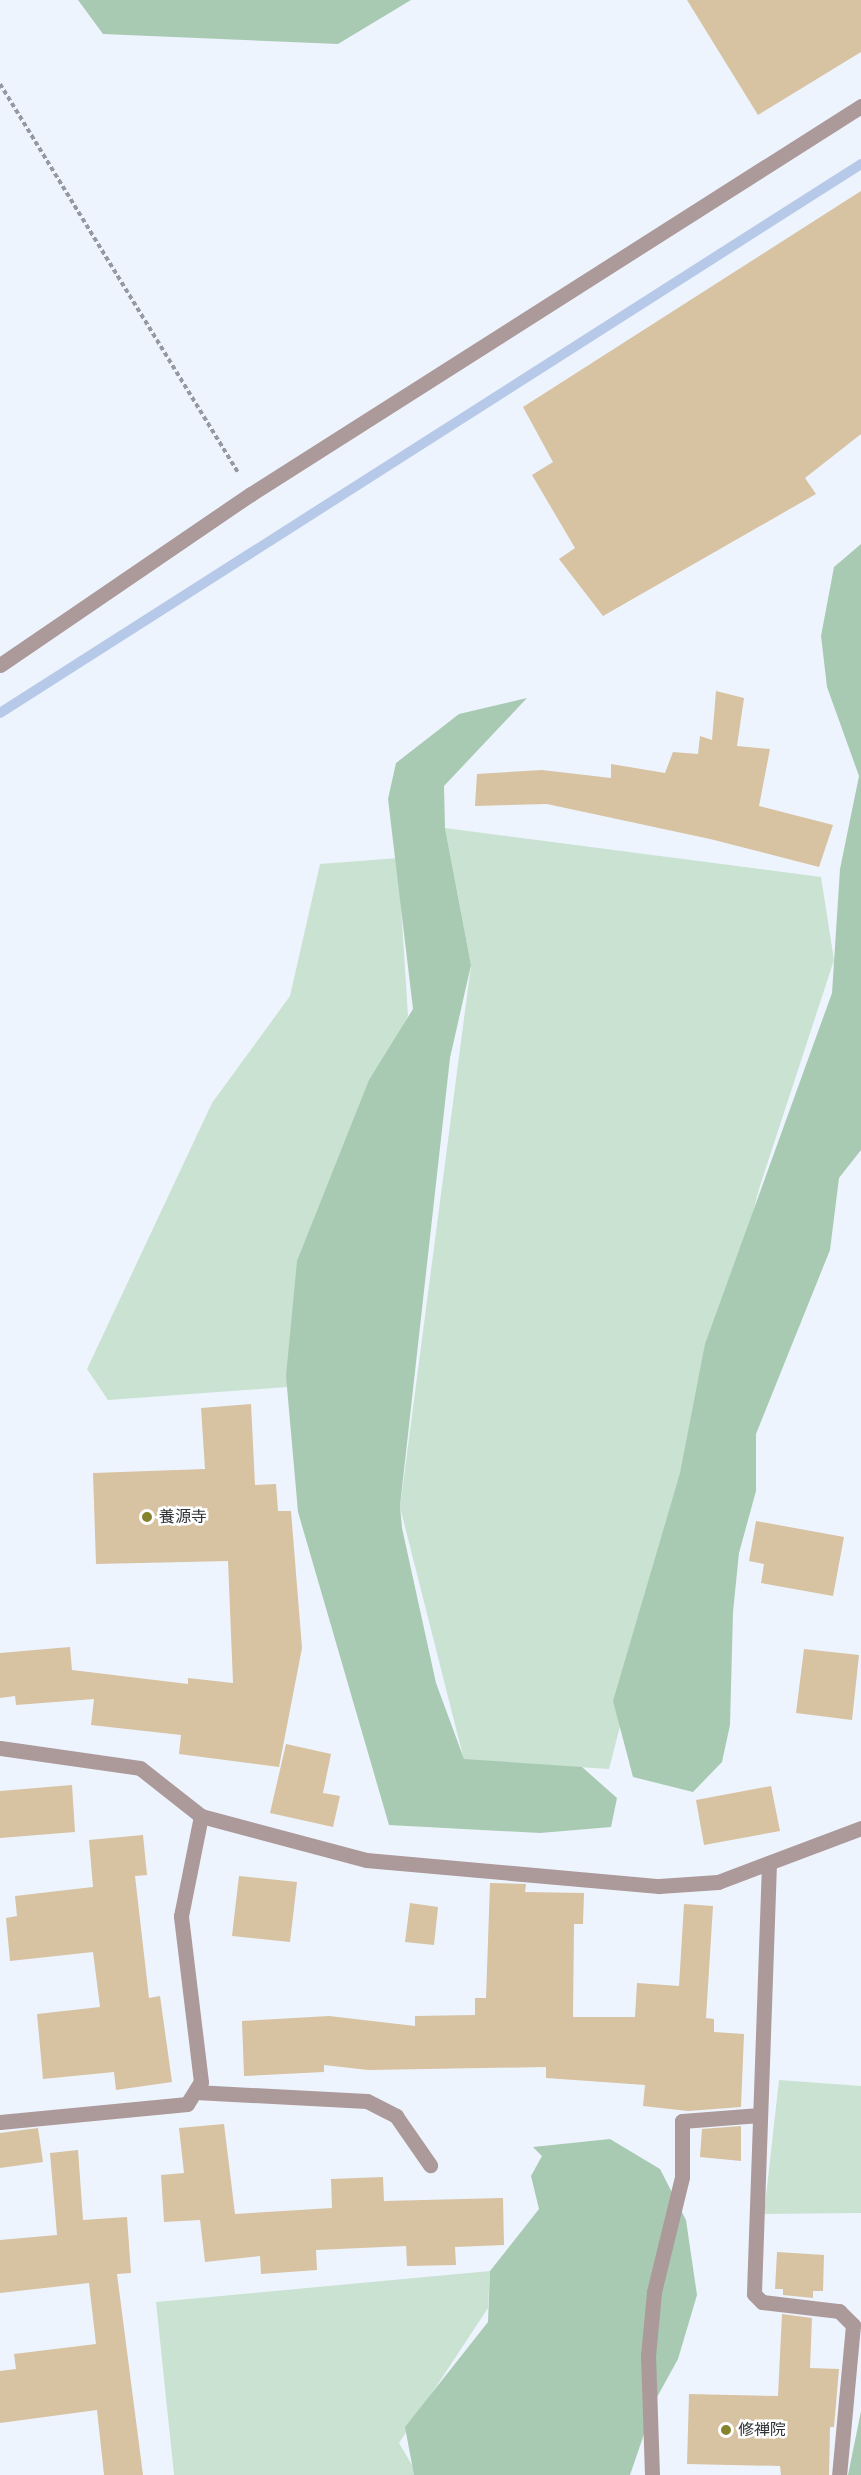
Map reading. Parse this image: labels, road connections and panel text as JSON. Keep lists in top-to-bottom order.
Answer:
{
  "places": ["養源寺", "修禅院"]
}
